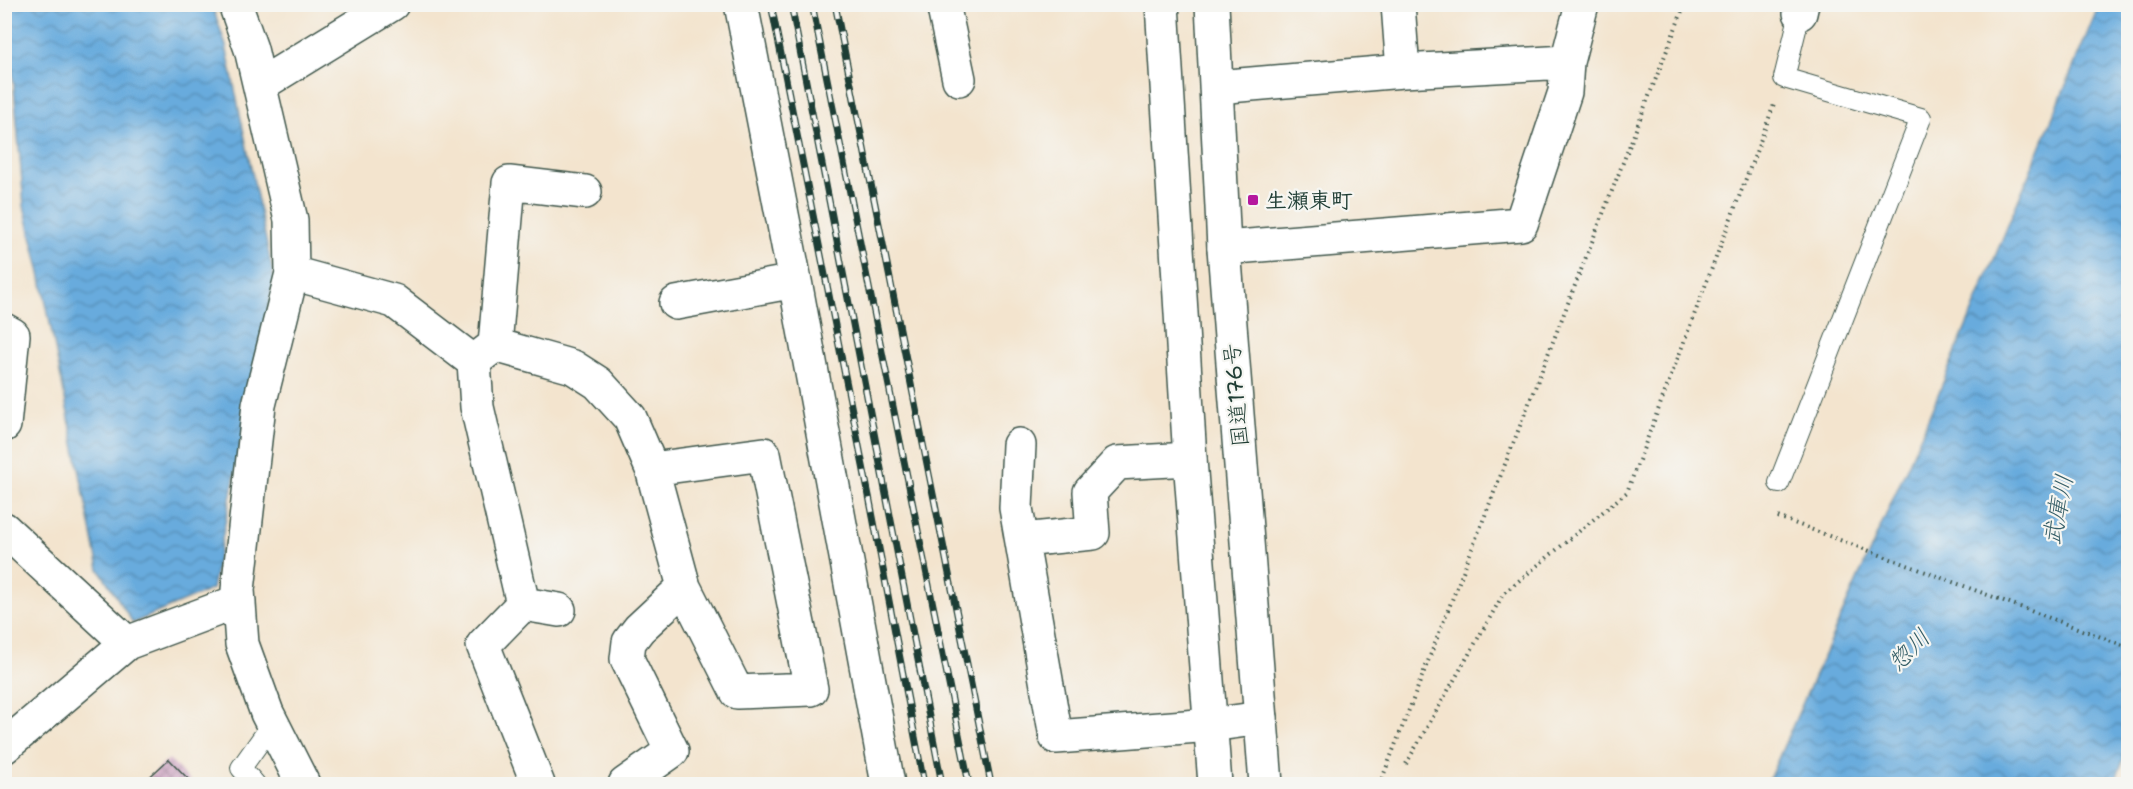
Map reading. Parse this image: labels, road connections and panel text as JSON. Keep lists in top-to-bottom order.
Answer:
{
  "streets": {
    "main road": ["国道176号"]
  },
  "water": ["武庫川", "惣川"],
  "places": {
    "transit": ["生瀬東町"]
  }
}
